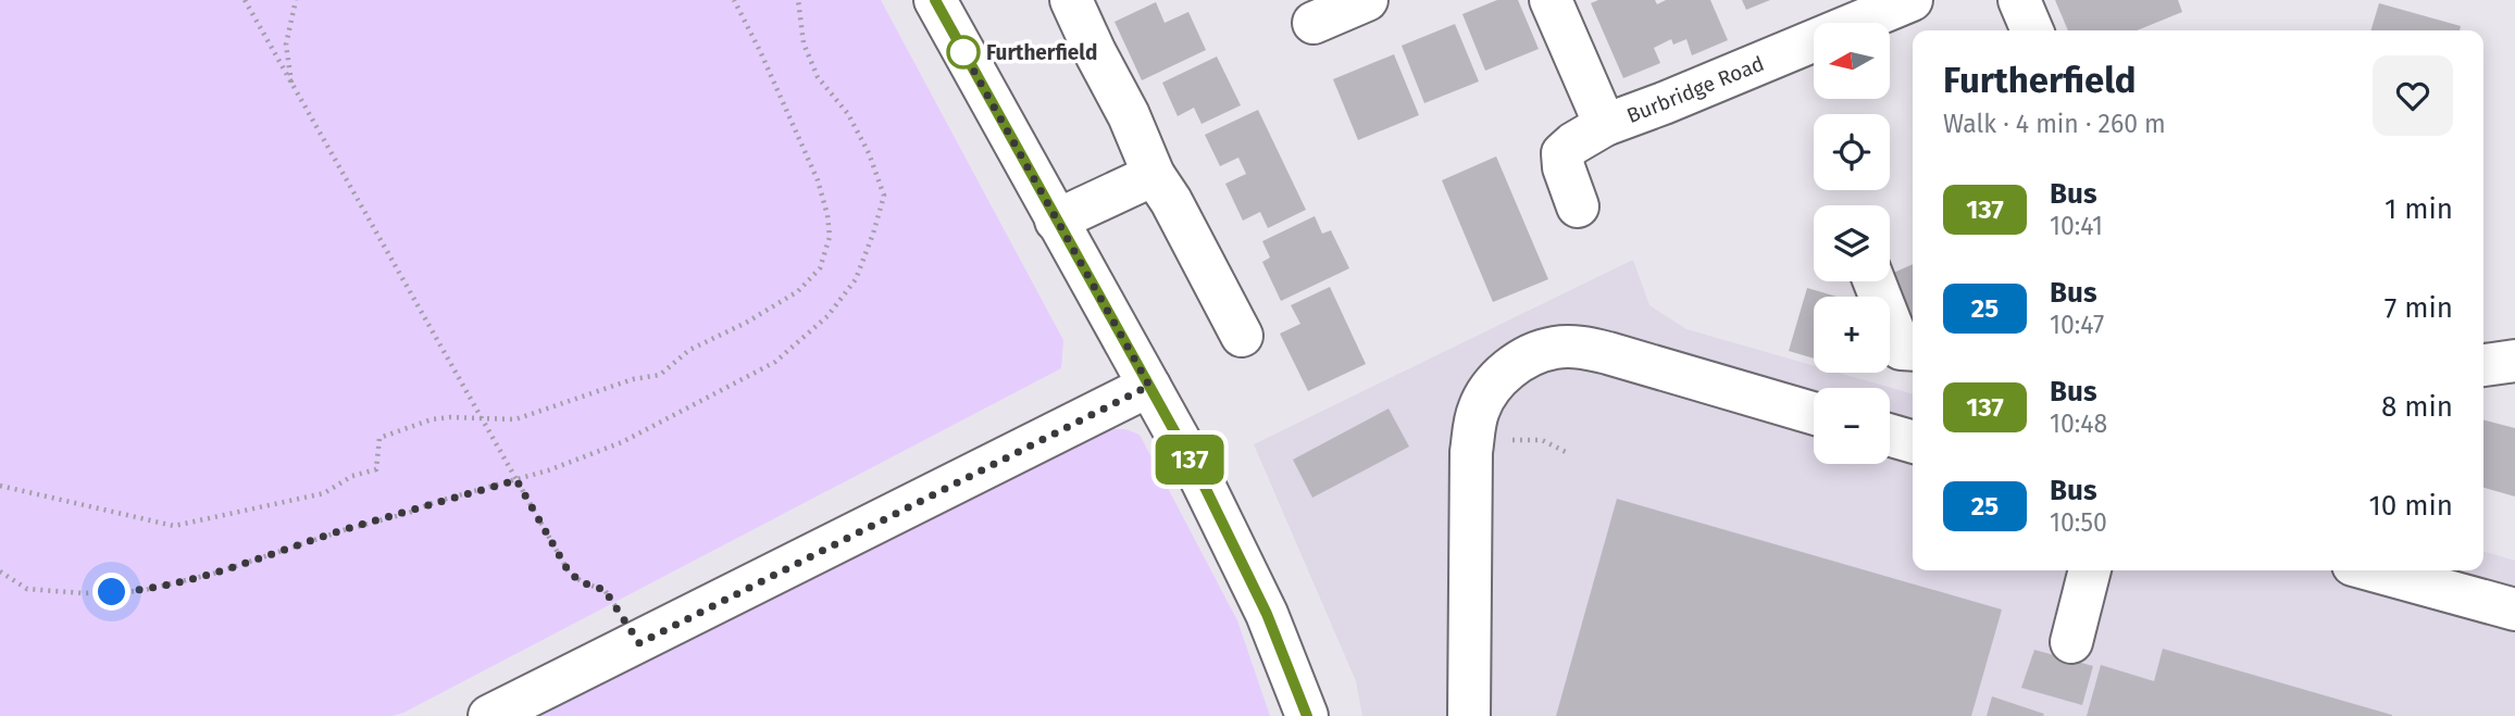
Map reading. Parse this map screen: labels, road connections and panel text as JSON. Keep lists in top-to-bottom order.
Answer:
{
  "streets": {
    "street": ["Burbridge Road"]
  },
  "places": ["Furtherfield"],
  "lines": ["bus line 137"],
  "north": "left",
  "page": {
    "on_map": "137",
    "map_buttons": ["+", "−"],
    "heading": ["Furtherfield", "Walk · 4 min · 260 m"],
    "list": [
      {
        "mark": "137",
        "name": "Bus",
        "note": "10:41",
        "value": "1 min"
      },
      {
        "mark": "25",
        "name": "Bus",
        "note": "10:47",
        "value": "7 min"
      },
      {
        "mark": "137",
        "name": "Bus",
        "note": "10:48",
        "value": "8 min"
      },
      {
        "mark": "25",
        "name": "Bus",
        "note": "10:50",
        "value": "10 min"
      }
    ]
  }
}
